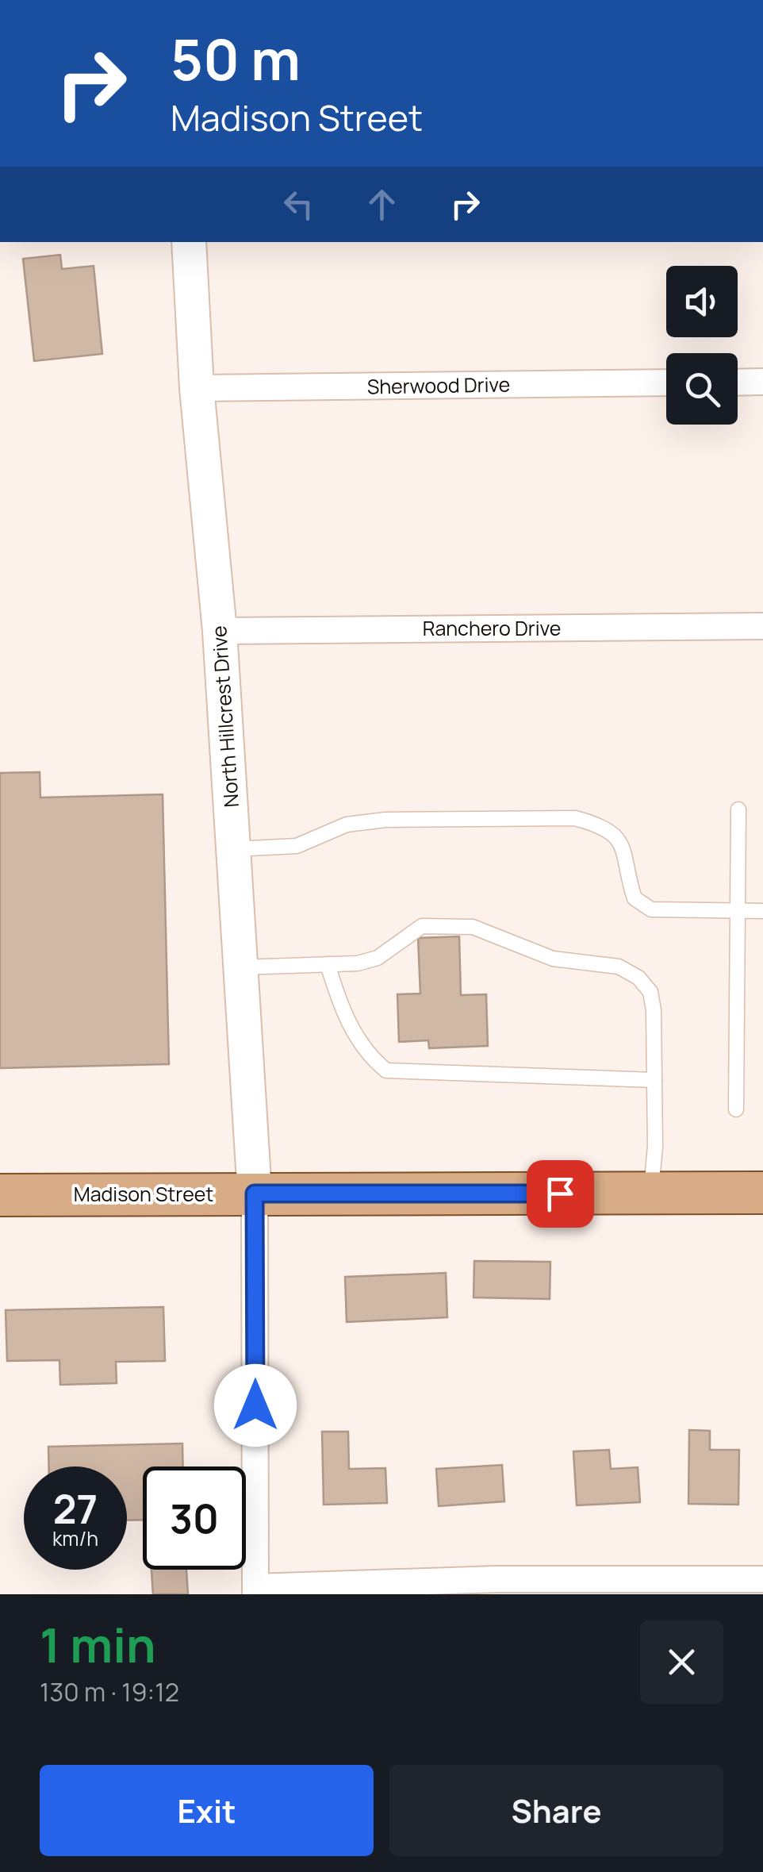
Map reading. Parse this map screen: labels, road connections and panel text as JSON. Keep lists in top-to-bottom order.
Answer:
{
  "streets": {
    "main road": ["Madison Street"],
    "street": ["Sherwood Drive", "Ranchero Drive", "North Hillcrest Drive"]
  },
  "crossings": [
    ["Sherwood Drive", "North Hillcrest Drive"],
    ["Ranchero Drive", "North Hillcrest Drive"],
    ["North Hillcrest Drive", "Madison Street"]
  ],
  "page": {
    "turn": ["50 m", "Madison Street"],
    "speed": "27 km/h",
    "limit": "30",
    "heading": ["1 min", "130 m · 19:12"],
    "buttons": ["Exit", "Share"]
  }
}
